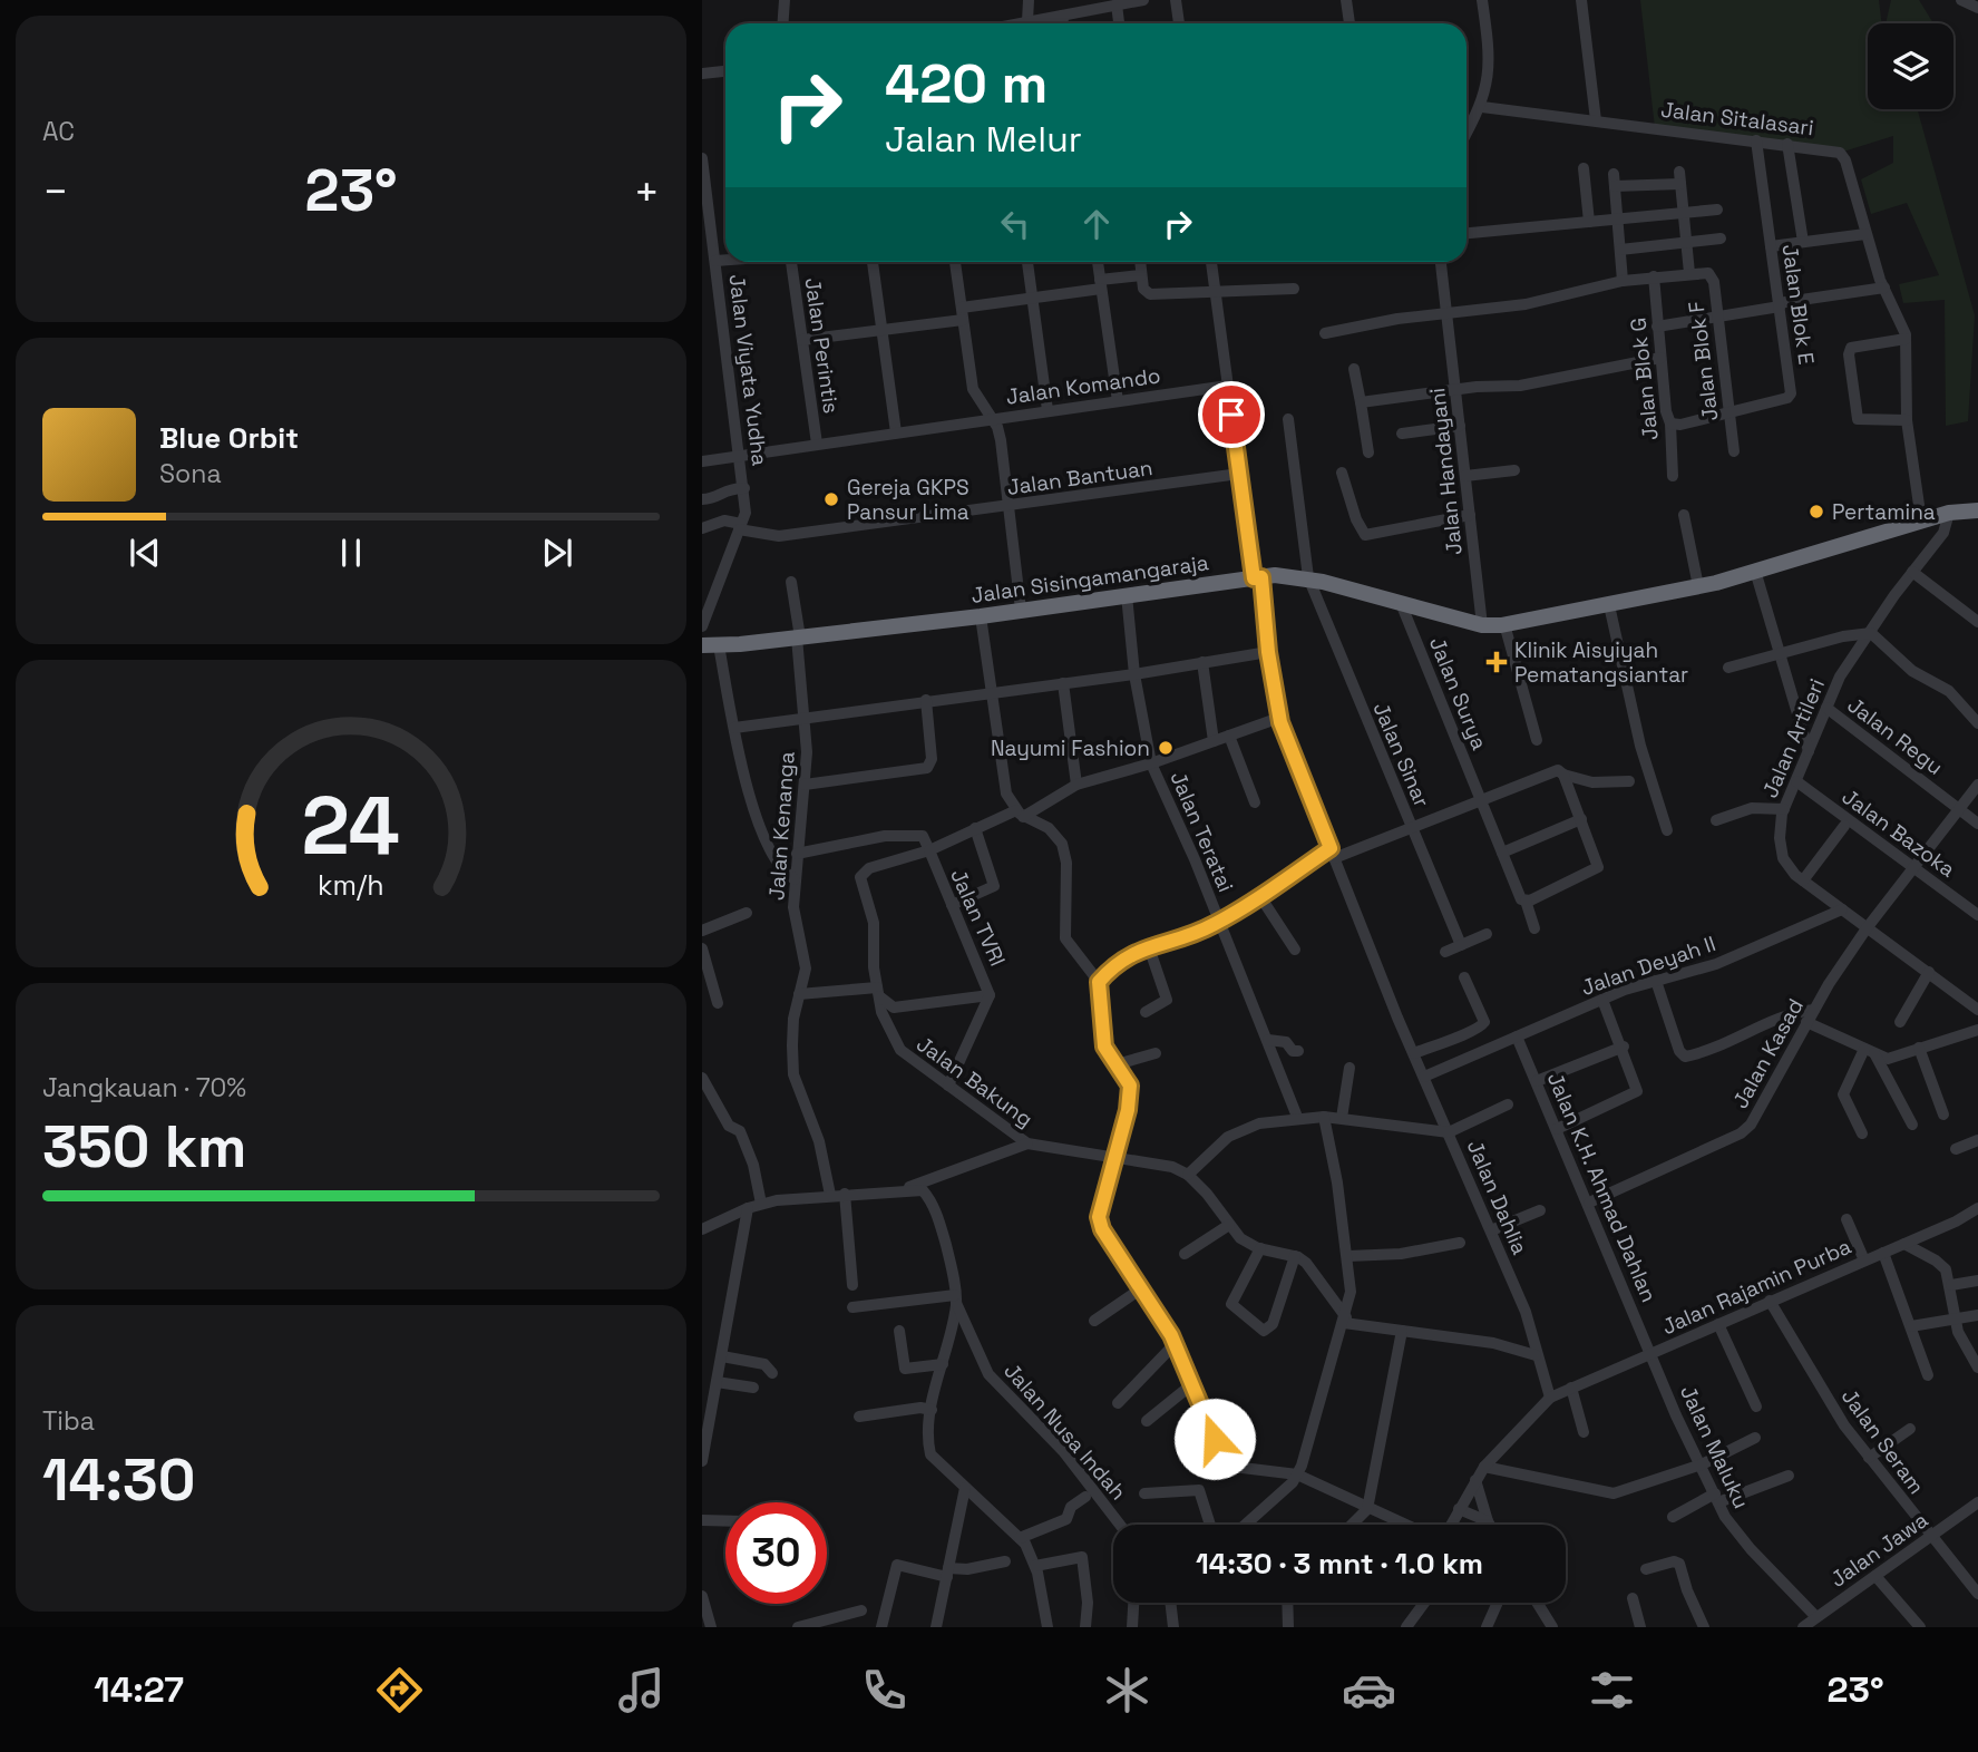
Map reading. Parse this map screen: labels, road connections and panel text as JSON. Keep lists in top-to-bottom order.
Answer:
{
  "streets": {
    "highway": ["Jalan Sisingamangaraja"],
    "street": [
      "Jalan Sitalasari",
      "Jalan Blok E",
      "Jalan Perintis",
      "Jalan Blok F",
      "Jalan Viyata Yudha",
      "Jalan Blok G",
      "Jalan Komando",
      "Jalan Handayani",
      "Jalan Bantuan",
      "Jalan Surya",
      "Jalan Regu",
      "Jalan Artileri",
      "Jalan Sinar",
      "Jalan Kenanga",
      "Jalan Teratai",
      "Jalan Bazoka",
      "Jalan TVRI",
      "Jalan Deyah II",
      "Jalan Kasad",
      "Jalan Bakung",
      "Jalan K.H. Ahmad Dahlan",
      "Jalan Dahlia",
      "Jalan Rajamin Purba",
      "Jalan Nusa Indah",
      "Jalan Seram",
      "Jalan Maluku",
      "Jalan Jawa"
    ]
  },
  "crossings": [
    ["Jalan Sitalasari", "Jalan Blok E"],
    ["Jalan Sitalasari", "Jalan Sisingamangaraja"],
    ["Jalan Blok E", "Jalan Blok F"],
    ["Jalan Blok E", "Jalan Blok G"],
    ["Jalan Viyata Yudha", "Jalan Bantuan"],
    ["Jalan Komando", "Jalan Dahlia"],
    ["Jalan Handayani", "Jalan Sisingamangaraja"],
    ["Jalan Bantuan", "Jalan Dahlia"],
    ["Jalan Sisingamangaraja", "Jalan Surya"],
    ["Jalan Sisingamangaraja", "Jalan Artileri"],
    ["Jalan Sisingamangaraja", "Jalan Sinar"],
    ["Jalan Sisingamangaraja", "Jalan Kenanga"],
    ["Jalan Sisingamangaraja", "Jalan Teratai"],
    ["Jalan Sisingamangaraja", "Jalan Dahlia"],
    ["Jalan Regu", "Jalan Artileri"],
    ["Jalan Regu", "Jalan Kasad"],
    ["Jalan Artileri", "Jalan Bazoka"],
    ["Jalan Artileri", "Jalan Deyah II"],
    ["Jalan Artileri", "Jalan Kasad"],
    ["Jalan Teratai", "Jalan TVRI"],
    ["Jalan Bazoka", "Jalan Kasad"],
    ["Jalan TVRI", "Jalan Bakung"],
    ["Jalan TVRI", "Jalan Dahlia"],
    ["Jalan Deyah II", "Jalan K.H. Ahmad Dahlan"],
    ["Jalan Deyah II", "Jalan Dahlia"],
    ["Jalan Kasad", "Jalan K.H. Ahmad Dahlan"],
    ["Jalan K.H. Ahmad Dahlan", "Jalan Rajamin Purba"],
    ["Jalan K.H. Ahmad Dahlan", "Jalan Maluku"],
    ["Jalan Dahlia", "Jalan Rajamin Purba"],
    ["Jalan Rajamin Purba", "Jalan Seram"],
    ["Jalan Rajamin Purba", "Jalan Maluku"],
    ["Jalan Seram", "Jalan Jawa"],
    ["Jalan Maluku", "Jalan Jawa"]
  ],
  "places": {
    "other": ["Gereja GKPS Pansur Lima", "Pertamina", "Nayumi Fashion"],
    "health": ["Klinik Aisyiyah Pematangsiantar"]
  },
  "page": {
    "tile": [
      "AC",
      ["Jangkauan · 70%", "350 km"],
      ["Tiba", "14:30"]
    ],
    "turn": ["420 m", "Jalan Melur"],
    "heat": ["−", "23°", "+"],
    "song": ["Blue Orbit", "Sona"],
    "limit": "30",
    "trip": "14:30 · 3 mnt · 1.0 km",
    "tabs": ["14:27", "23°"],
    "gauge": ["24", "km/h"]
  }
}
